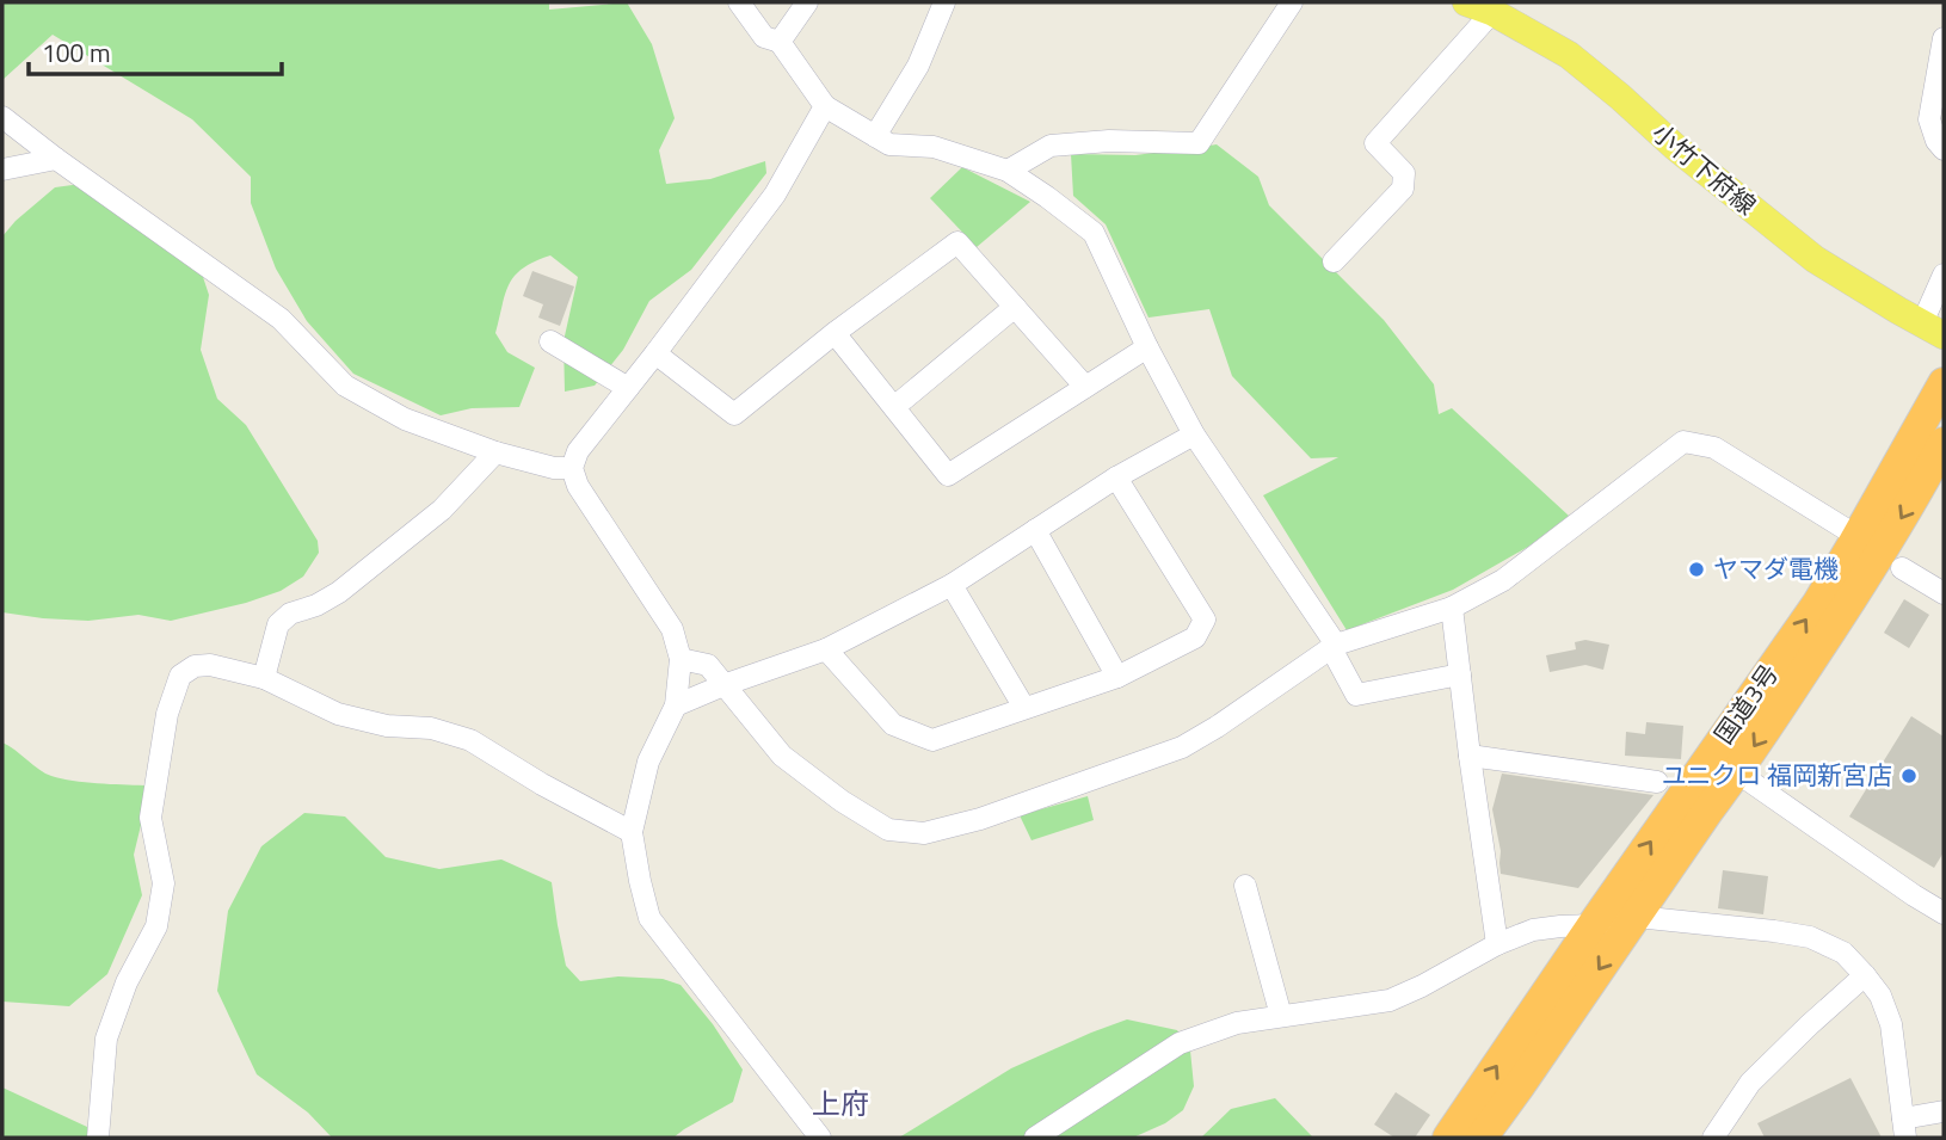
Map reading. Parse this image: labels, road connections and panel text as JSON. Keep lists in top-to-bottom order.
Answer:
{
  "streets": {
    "highway": ["国道3号"],
    "main road": ["小竹下府線"]
  },
  "districts": ["上府"],
  "places": ["ヤマダ電機", "ユニクロ 福岡新宮店"],
  "scale_bar": "100 m"
}
